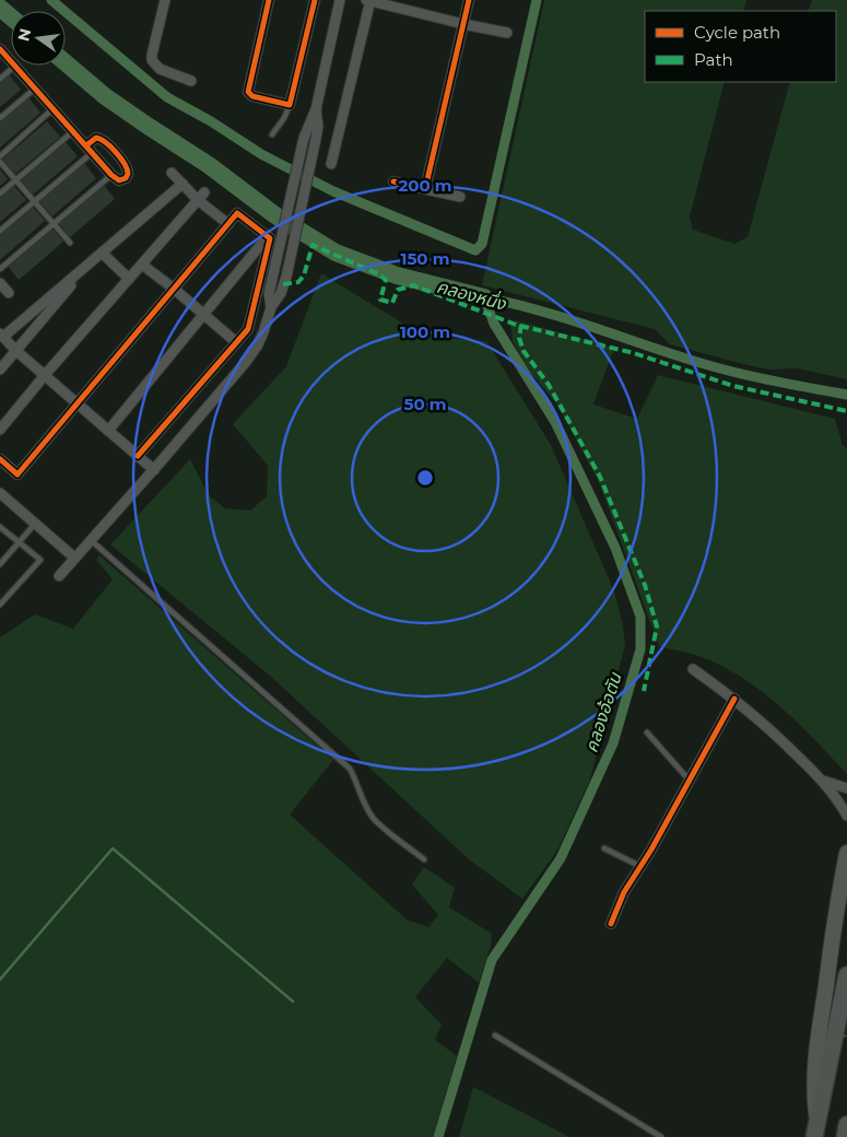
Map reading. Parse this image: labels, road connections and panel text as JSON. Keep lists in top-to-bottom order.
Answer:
{
  "water": ["คลองหนึ่ง", "คลองอ้อตัน"],
  "legend": ["Cycle path", "Path"],
  "north": "left",
  "rings": [
    "200 m",
    "150 m",
    "100 m",
    "50 m"
  ]
}
